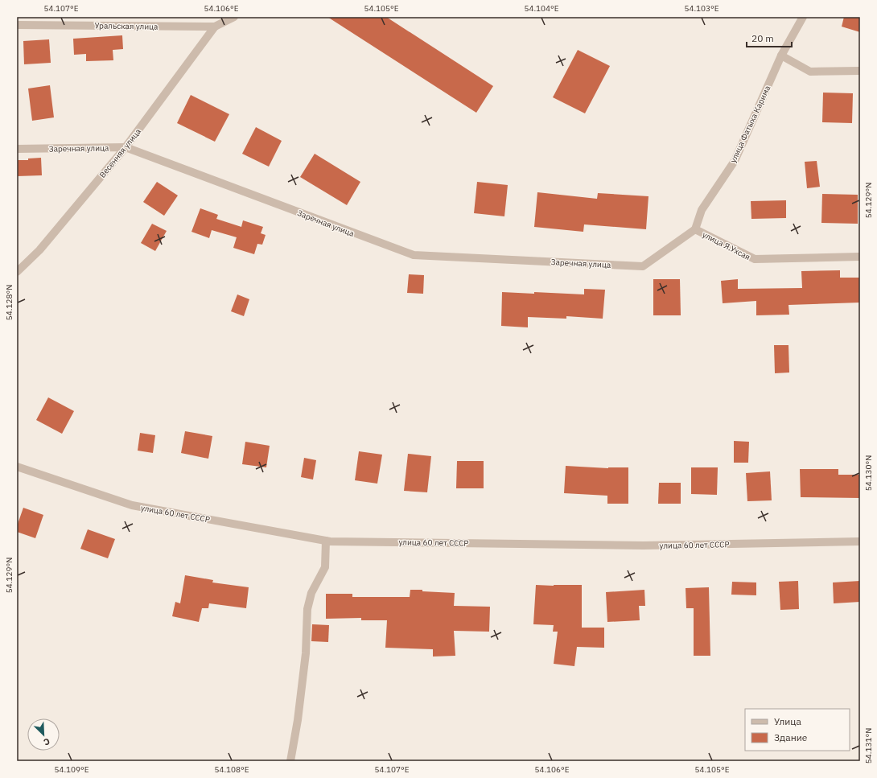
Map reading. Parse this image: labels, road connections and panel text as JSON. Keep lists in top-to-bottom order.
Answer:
{
  "streets": {
    "street": [
      "Уральская улица",
      "улица Фатыха Карима",
      "Заречная улица",
      "Весенняя улица",
      "улица Я.Ухсая",
      "улица 60 лет СССР"
    ]
  },
  "crossings": [
    ["Уральская улица", "Весенняя улица"],
    ["улица Фатыха Карима", "улица Я.Ухсая"],
    ["Заречная улица", "Весенняя улица"],
    ["Заречная улица", "улица Я.Ухсая"]
  ],
  "legend": ["Улица", "Здание"],
  "scale_bar": "20 m",
  "north": "bottom right",
  "coordinates": [
    "54.107°E",
    "54.106°E",
    "54.105°E",
    "54.104°E",
    "54.103°E",
    "54.129°N",
    "54.128°N",
    "54.130°N",
    "54.131°N",
    "54.109°E",
    "54.108°E"
  ]
}
